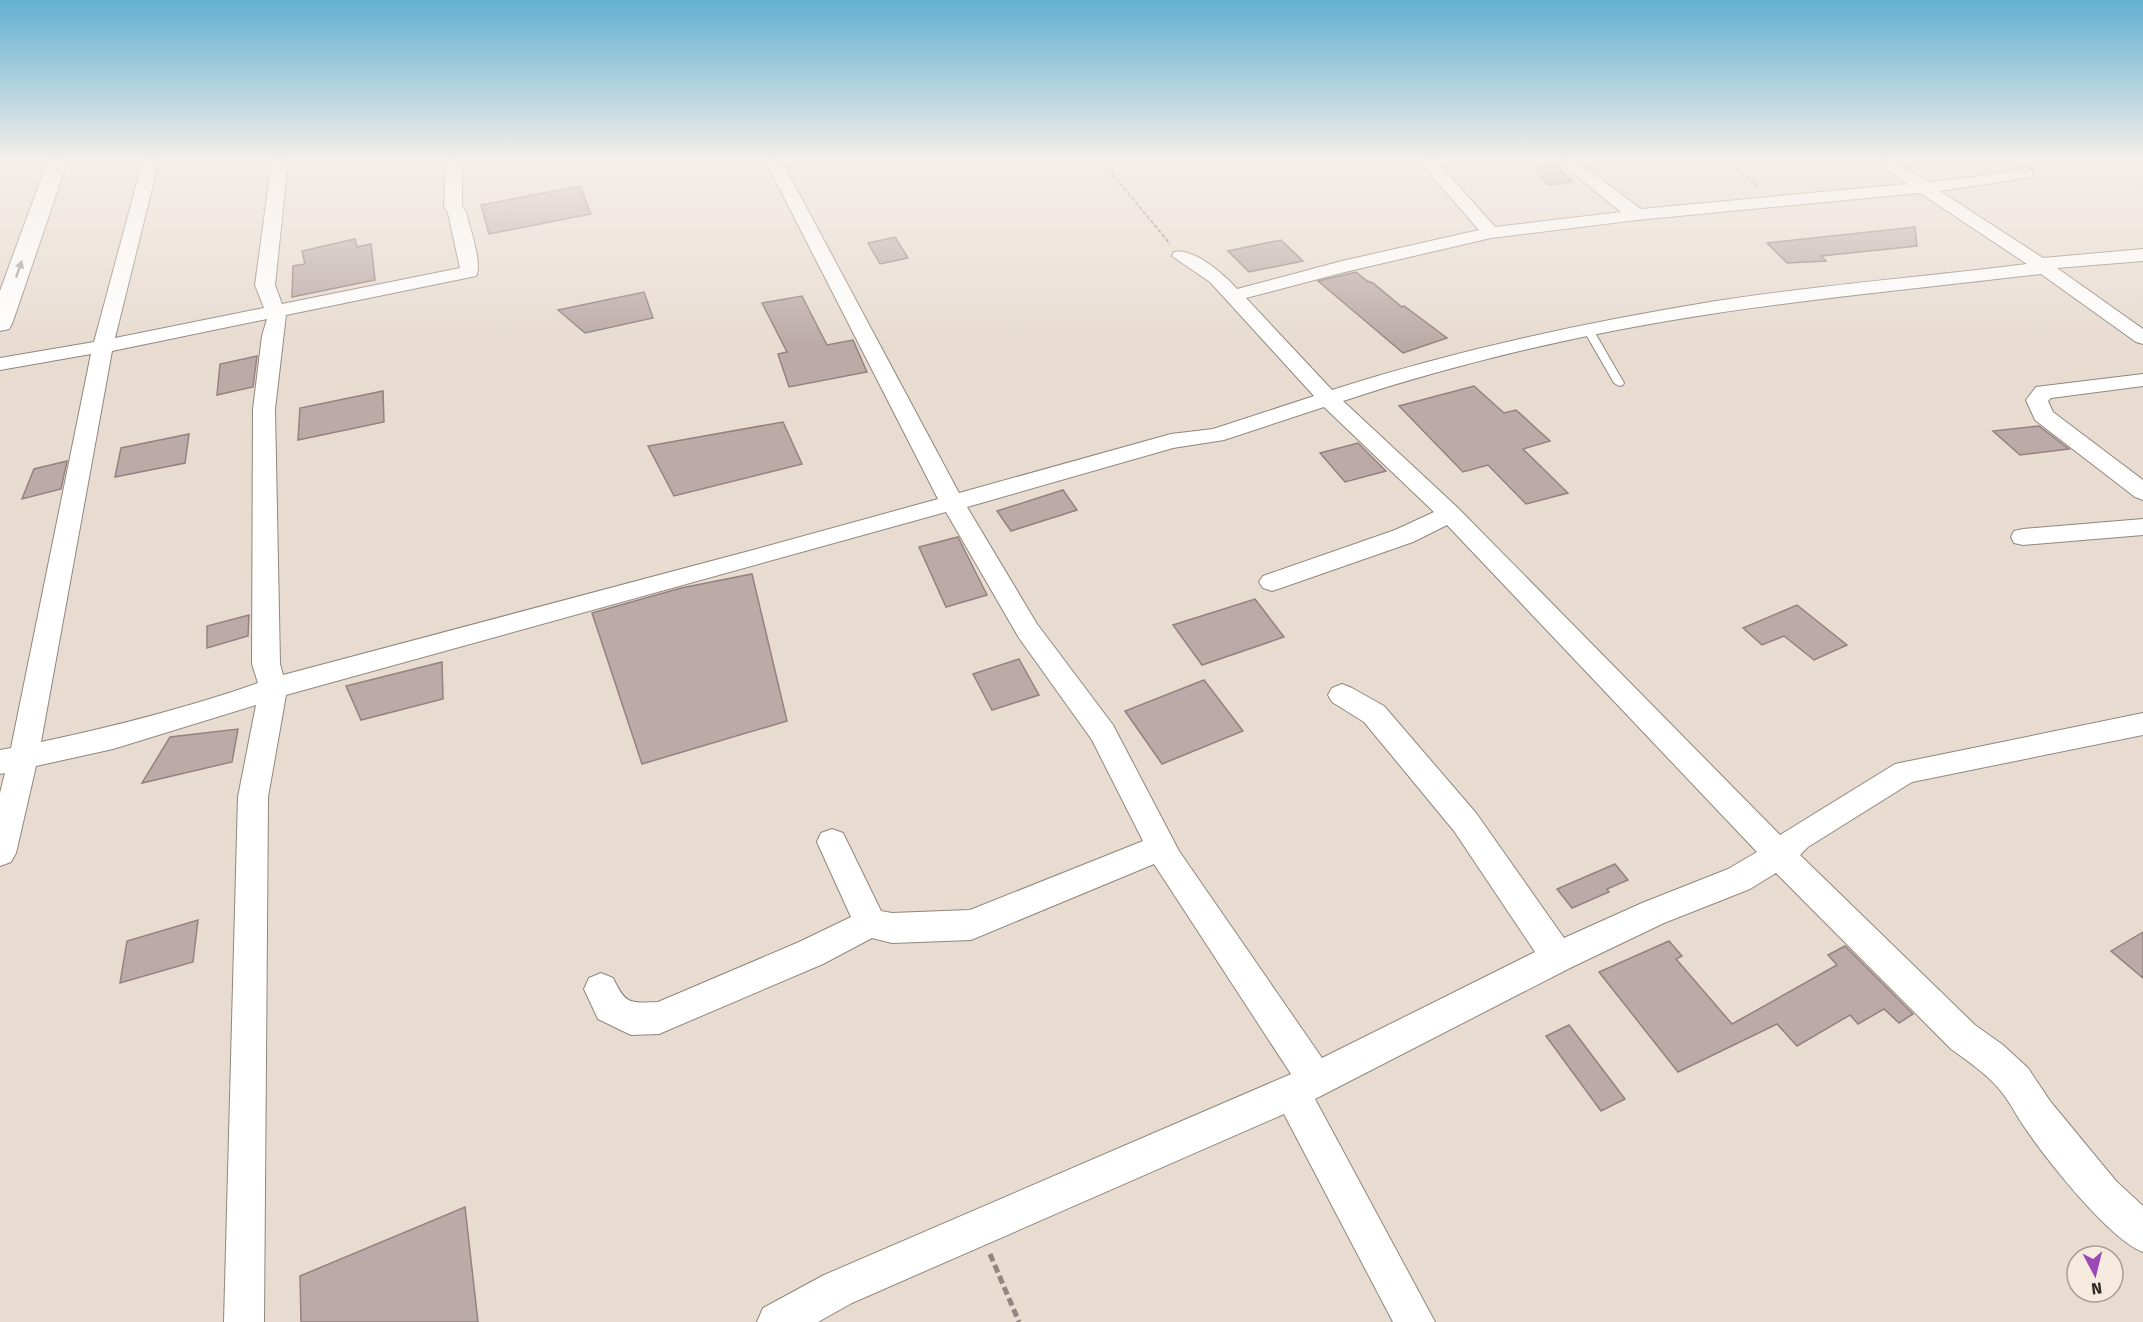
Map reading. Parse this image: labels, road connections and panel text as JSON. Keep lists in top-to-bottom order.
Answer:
{
  "north": "bottom"
}
